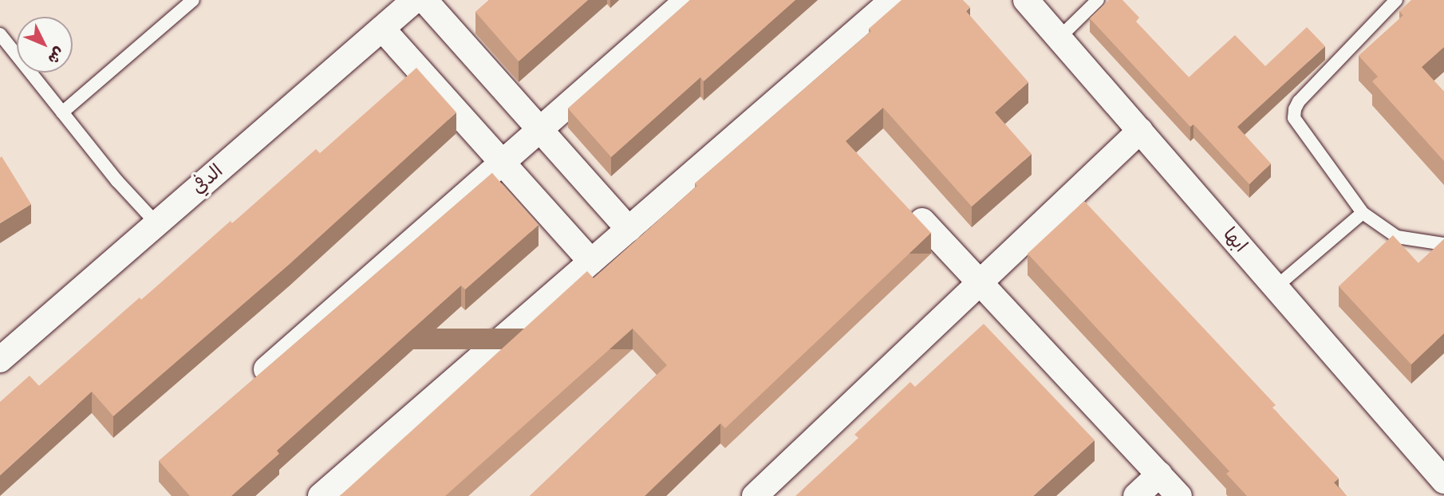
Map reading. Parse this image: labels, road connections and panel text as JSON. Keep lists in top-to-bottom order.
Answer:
{
  "streets": {
    "street": ["الدفي", "ابها"]
  },
  "north": "bottom right"
}
